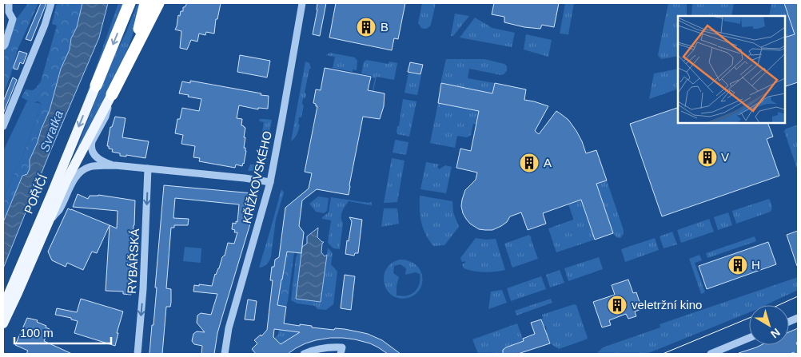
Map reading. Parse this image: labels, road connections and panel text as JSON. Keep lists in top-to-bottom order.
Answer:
{
  "streets": {
    "highway": ["POŘÍČÍ"],
    "street": ["KŘÍŽKOVSKÉHO", "RYBÁŘSKÁ"]
  },
  "crossings": [
    ["KŘÍŽKOVSKÉHO", "POŘÍČÍ"],
    ["POŘÍČÍ", "RYBÁŘSKÁ"]
  ],
  "one_way": ["RYBÁŘSKÁ"],
  "water": ["Svratka"],
  "places": {
    "building": [
      "B",
      "V",
      "A",
      "H",
      "veletržní kino"
    ]
  },
  "scale_bar": "100 m",
  "north": "bottom right"
}
